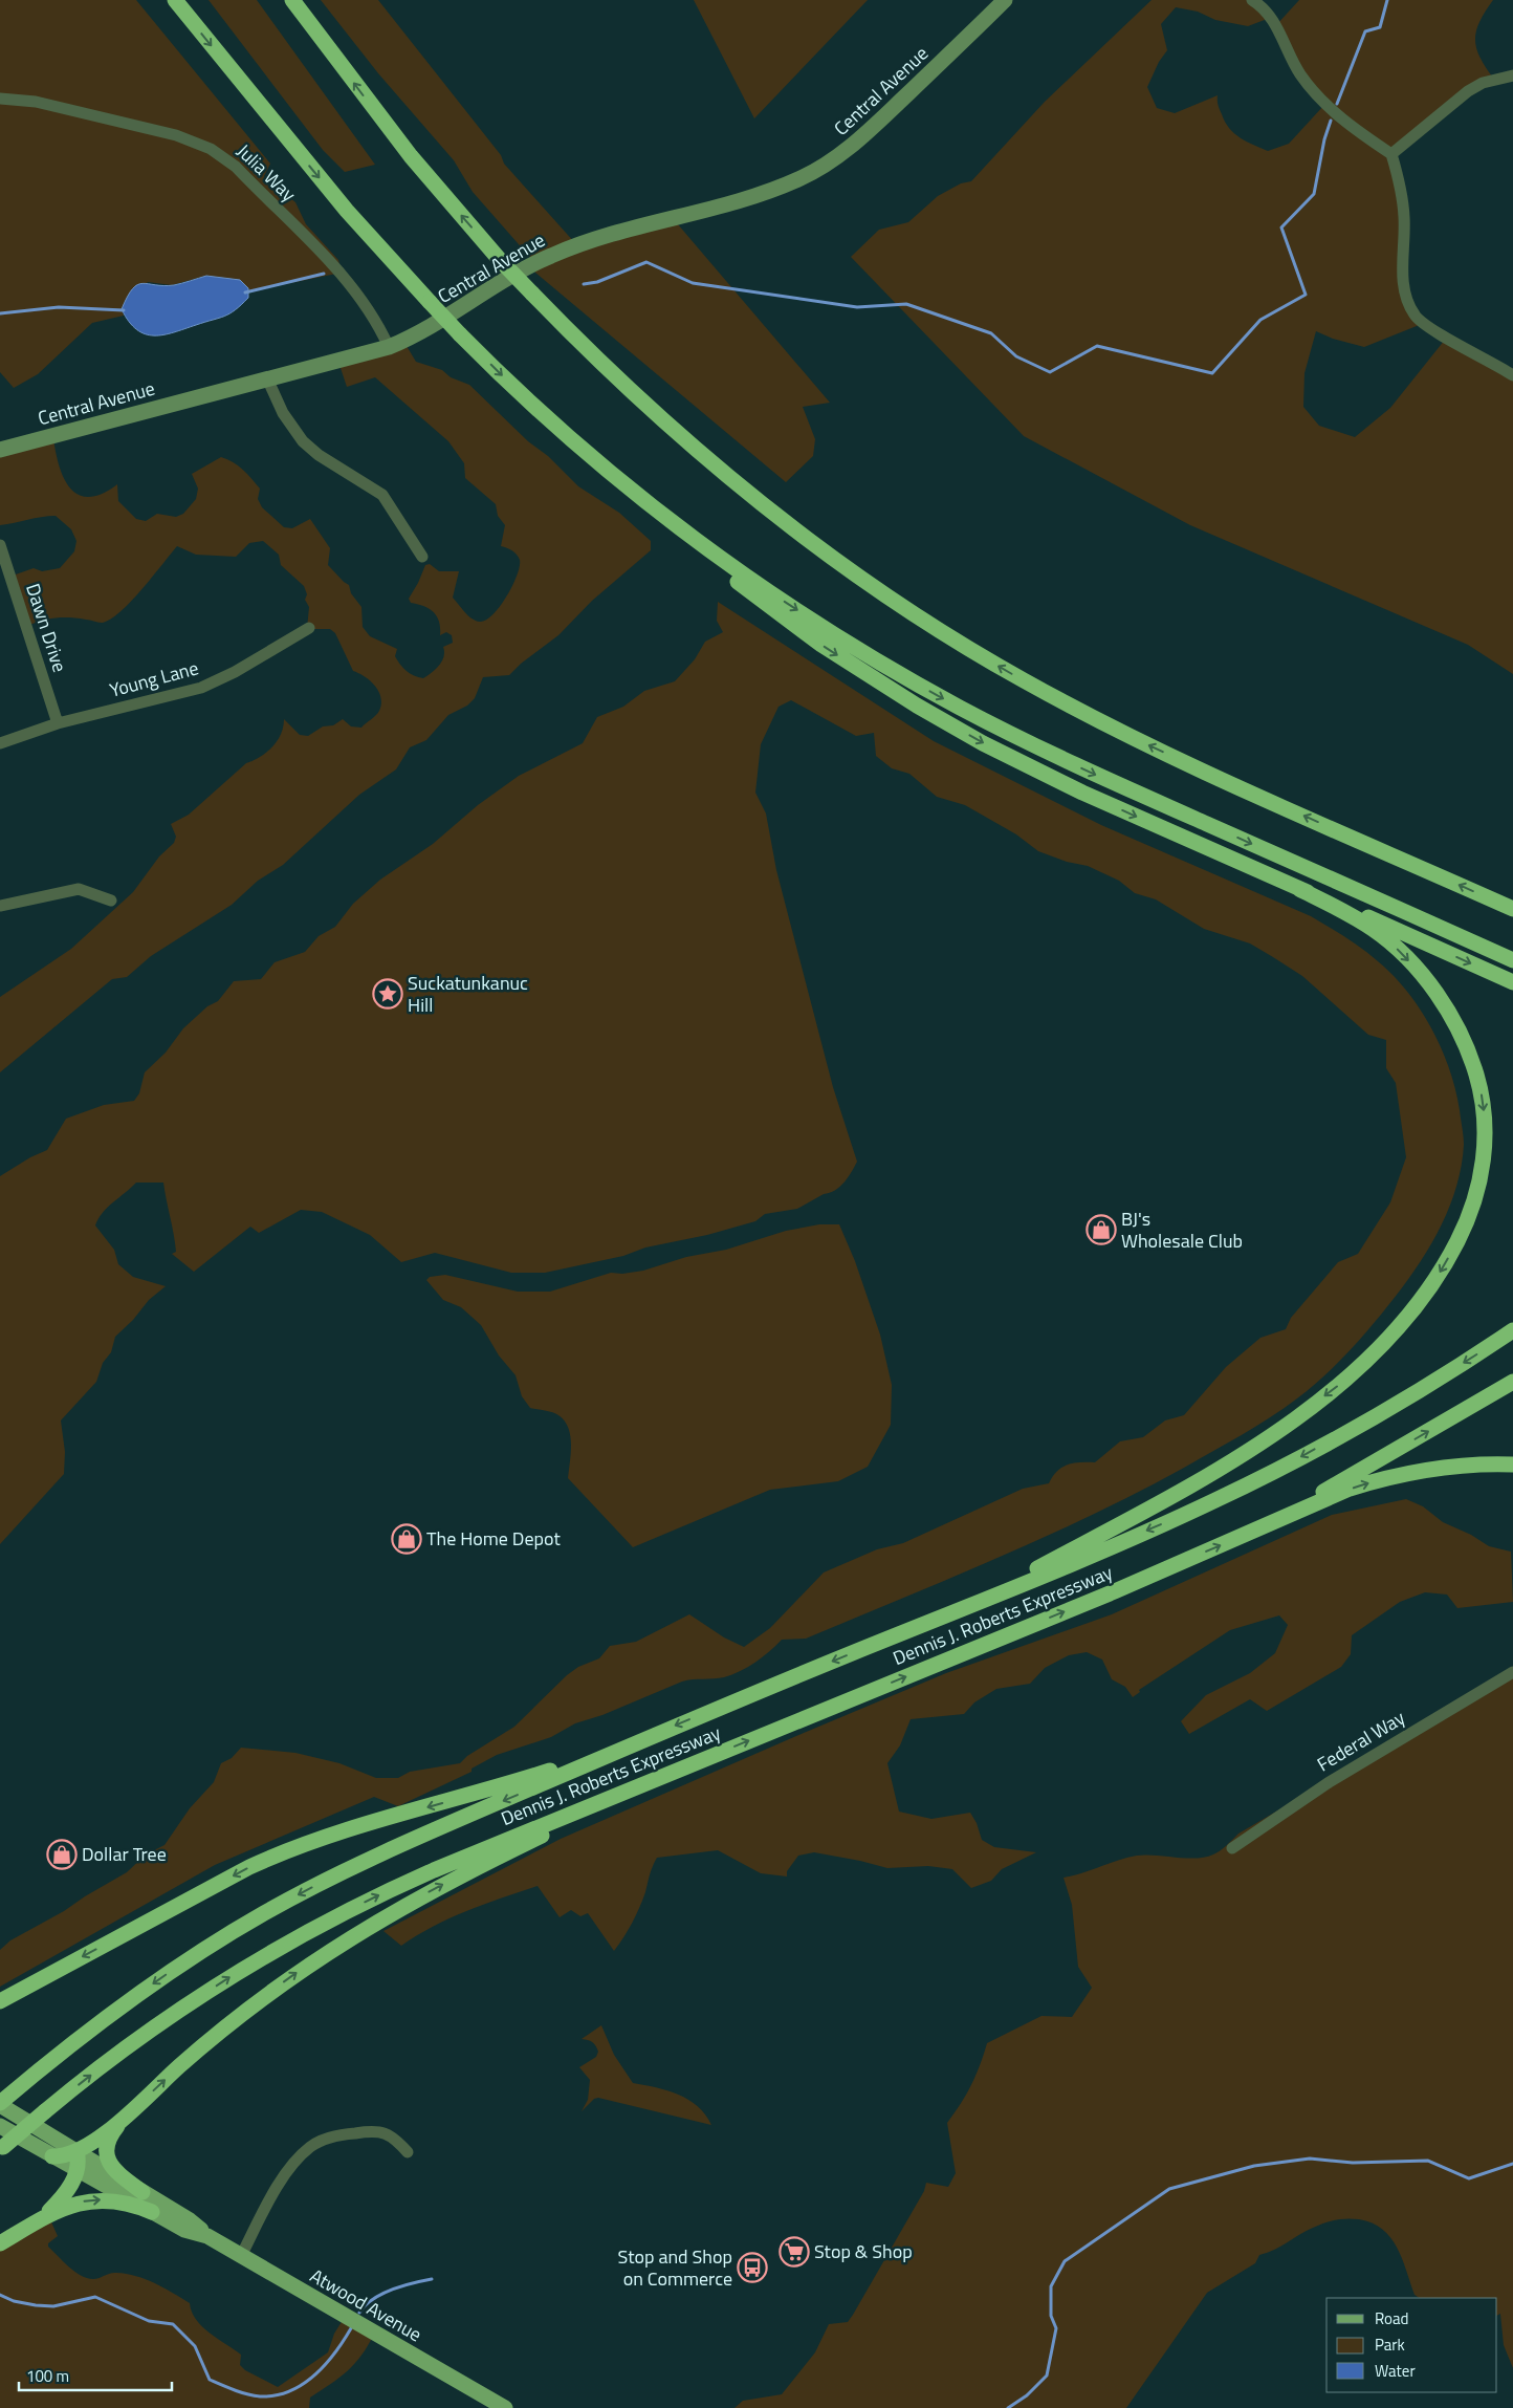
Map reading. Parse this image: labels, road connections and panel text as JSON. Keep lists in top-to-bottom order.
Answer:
{
  "streets": {
    "highway": ["Dennis J. Roberts Expressway"],
    "main road": ["Atwood Avenue"],
    "street": [
      "Central Avenue",
      "Julia Way",
      "Dawn Drive",
      "Young Lane",
      "Federal Way"
    ]
  },
  "crossings": [
    ["Central Avenue", "Julia Way"],
    ["Dawn Drive", "Young Lane"],
    ["Dennis J. Roberts Expressway", "Atwood Avenue"]
  ],
  "places": {
    "place": ["Suckatunkanuc Hill"],
    "shop": ["BJ's Wholesale Club", "The Home Depot", "Dollar Tree"],
    "supermarket": ["Stop & Shop"],
    "bus stop": ["Stop and Shop on Commerce"]
  },
  "legend": ["Road", "Park", "Water"],
  "scale_bar": "100 m"
}
